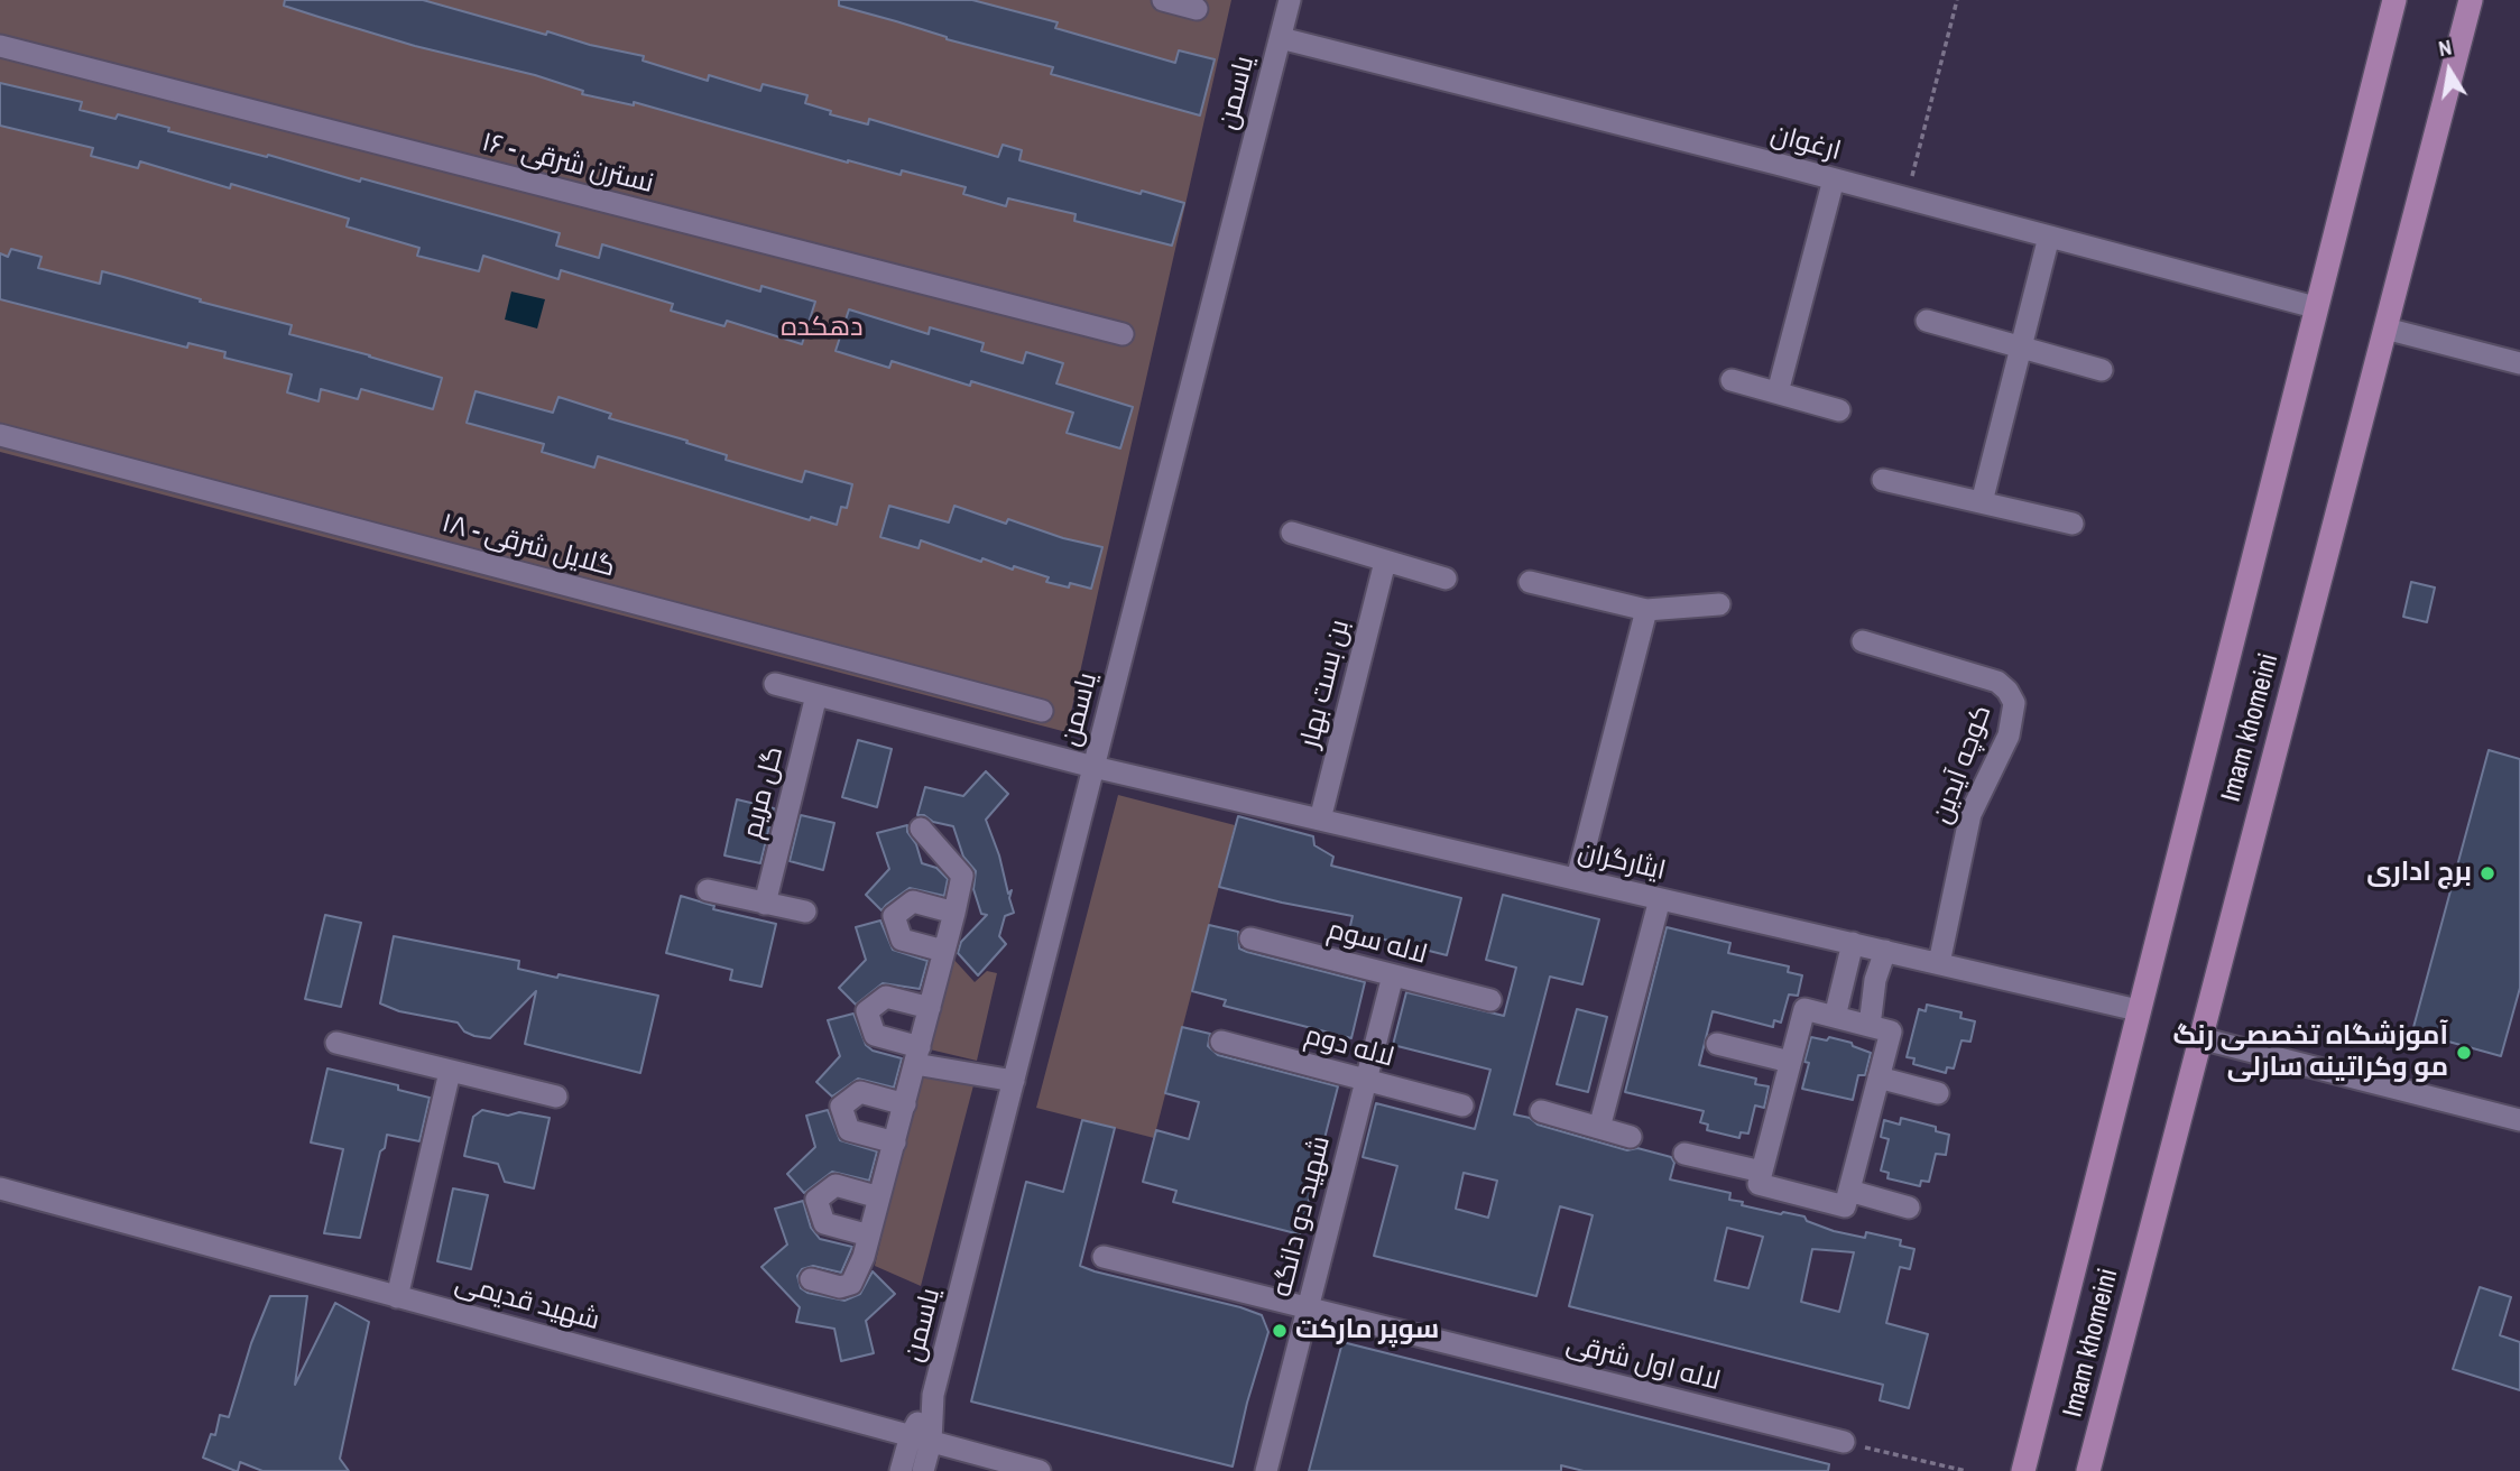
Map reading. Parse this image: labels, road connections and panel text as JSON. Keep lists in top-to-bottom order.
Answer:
{
  "streets": {
    "main road": ["Imam khomeini"],
    "street": [
      "یاسمن",
      "ارغوان",
      "نسترن شرقی - ۱۶",
      "گلایل شرقی - ۱۸",
      "بن بست بهار",
      "کوچه آیدین",
      "گل مریم",
      "ایثارگران",
      "لاله سوم",
      "لاله دوم",
      "شهید دو دانگه",
      "شهید قدیمی",
      "لاله اول شرقی"
    ]
  },
  "crossings": [
    ["یاسمن", "ارغوان"],
    ["یاسمن", "ایثارگران"],
    ["یاسمن", "شهید قدیمی"],
    ["ارغوان", "Imam khomeini"],
    ["بن بست بهار", "ایثارگران"],
    ["Imam khomeini", "ایثارگران"],
    ["کوچه آیدین", "ایثارگران"],
    ["گل مریم", "ایثارگران"],
    ["لاله سوم", "شهید دو دانگه"],
    ["لاله دوم", "شهید دو دانگه"],
    ["شهید دو دانگه", "لاله اول شرقی"]
  ],
  "parks": ["دهکده"],
  "places": ["برج اداری", "آموزشگاه تخصصی رنگ مو وکراتینه سارلی", "سوپر مارکت"],
  "north": "top"
}
